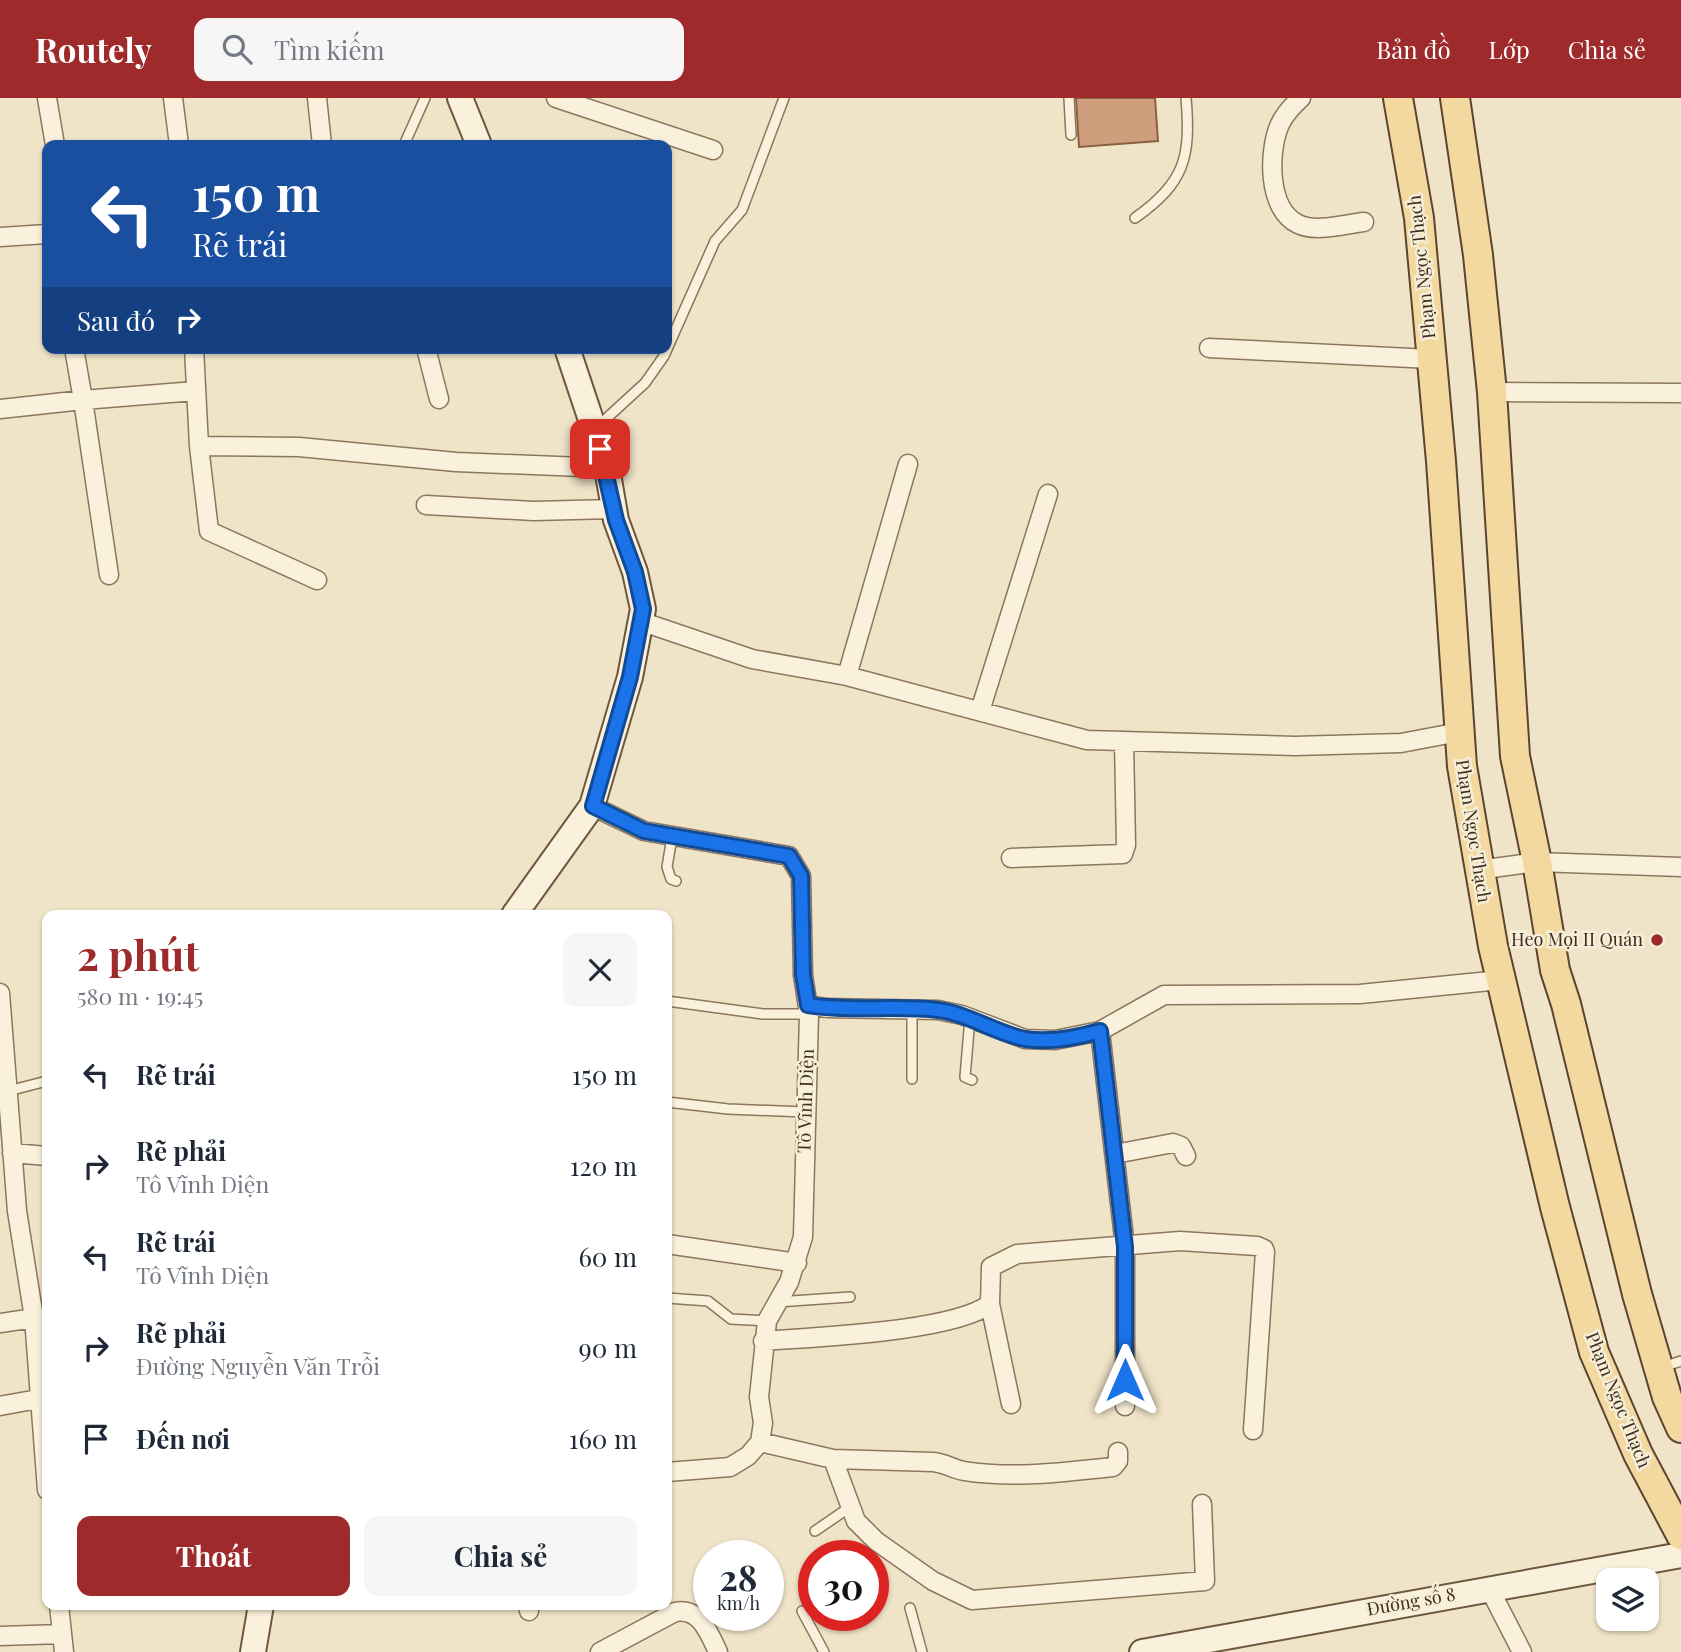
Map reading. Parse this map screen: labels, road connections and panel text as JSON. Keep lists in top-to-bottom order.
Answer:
{
  "streets": {
    "main road": ["Phạm Ngọc Thạch"],
    "street": ["Tô Vĩnh Diện", "Đường số 8"]
  },
  "places": ["Heo Mọi II Quán"],
  "page": {
    "header": "Routely",
    "search": "Tìm kiếm",
    "nav": ["Bản đồ", "Lớp", "Chia sẻ"],
    "turn": ["150 m", "Rẽ trái"],
    "then": "Sau đó",
    "heading": ["2 phút", "580 m · 19:45"],
    "list": [
      {
        "name": "Rẽ trái",
        "value": "150 m"
      },
      {
        "name": "Rẽ phải",
        "note": "Tô Vĩnh Diện",
        "value": "120 m"
      },
      {
        "name": "Rẽ trái",
        "note": "Tô Vĩnh Diện",
        "value": "60 m"
      },
      {
        "name": "Rẽ phải",
        "note": "Đường Nguyễn Văn Trỗi",
        "value": "90 m"
      },
      {
        "name": "Đến nơi",
        "value": "160 m"
      }
    ],
    "buttons": ["Thoát", "Chia sẻ"],
    "speed": "28 km/h",
    "limit": "30"
  }
}
